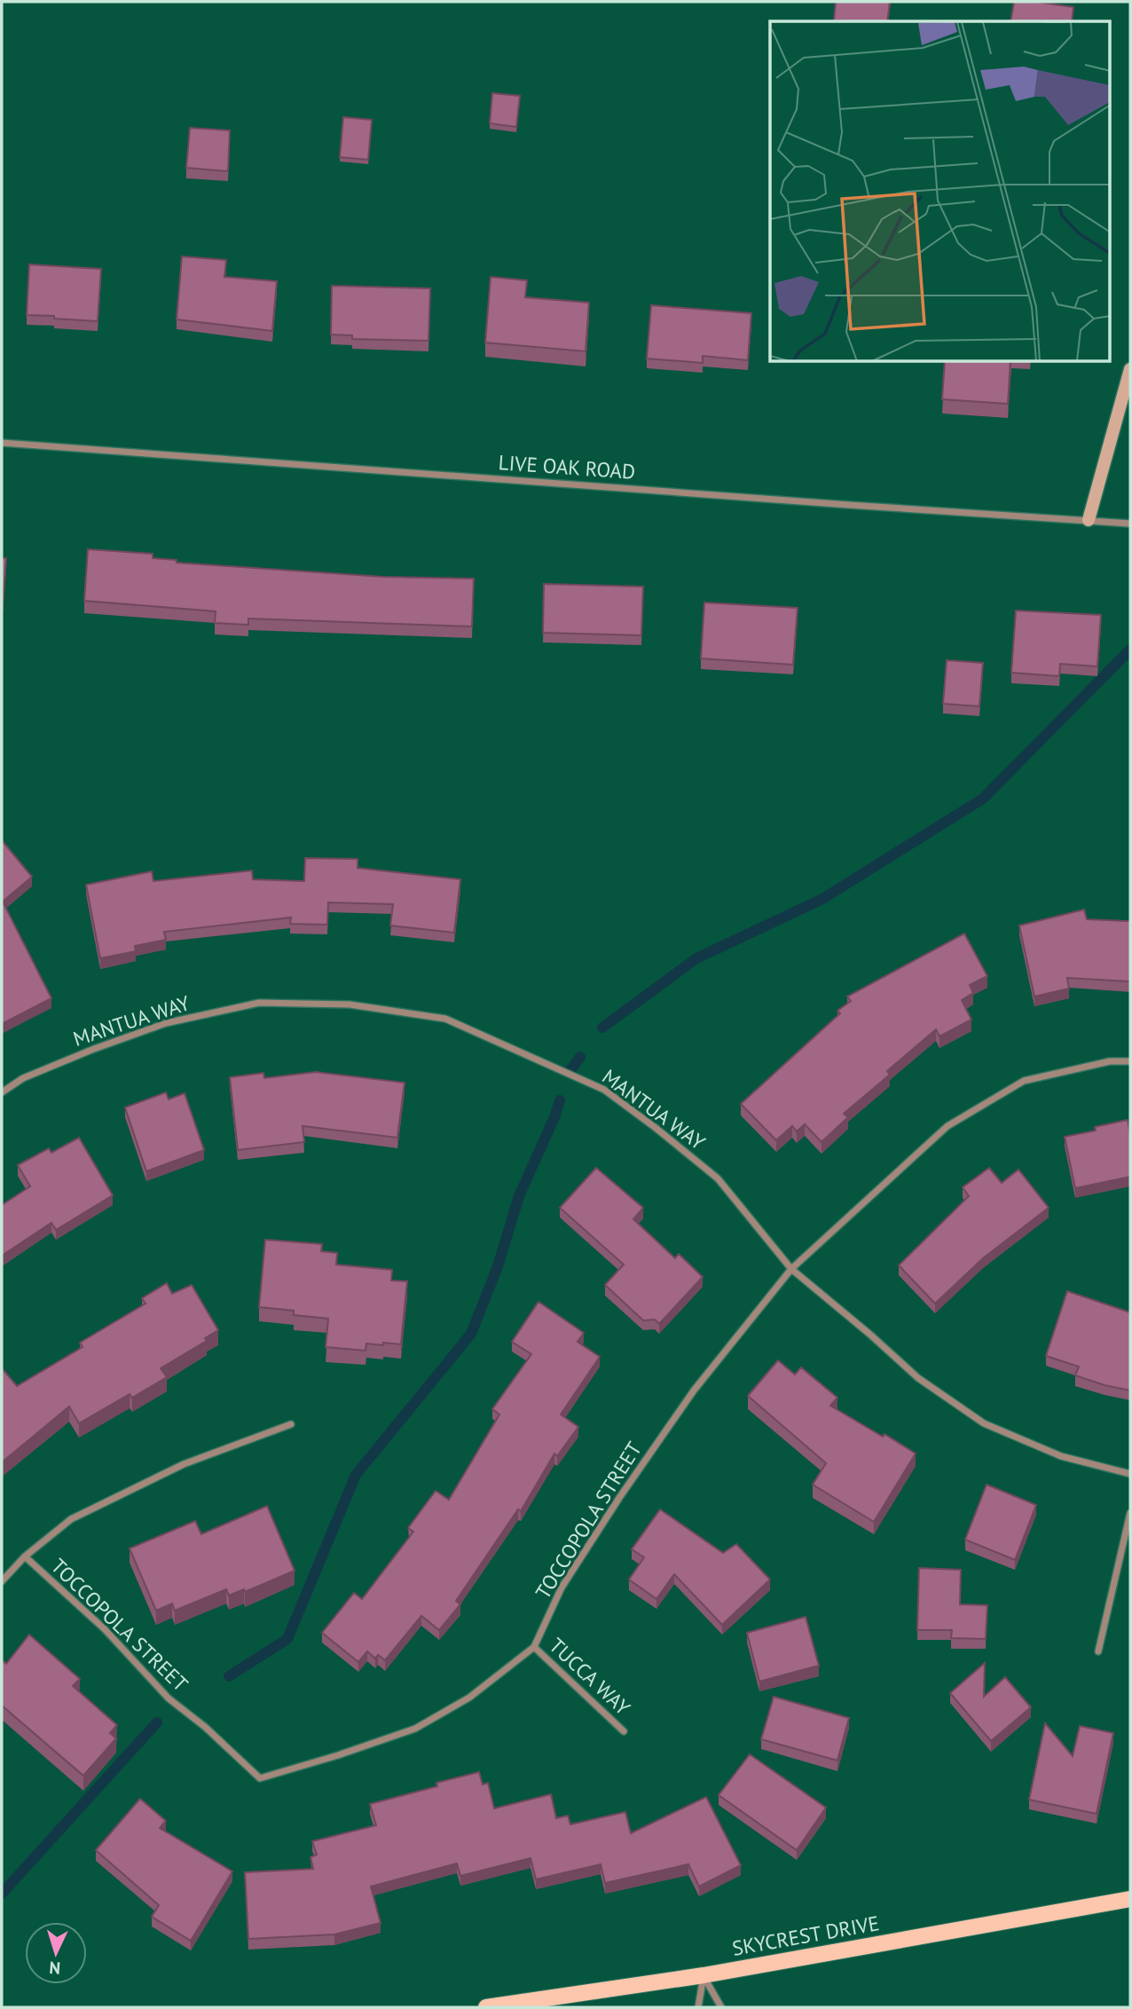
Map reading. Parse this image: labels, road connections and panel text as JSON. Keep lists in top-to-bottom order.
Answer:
{
  "streets": {
    "main road": ["SKYCREST DRIVE"],
    "street": [
      "LIVE OAK ROAD",
      "MANTUA WAY",
      "TOCCOPOLA STREET",
      "TUCCA WAY"
    ]
  },
  "crossings": [
    ["MANTUA WAY", "TOCCOPOLA STREET"],
    ["TOCCOPOLA STREET", "TUCCA WAY"]
  ],
  "north": "bottom"
}
